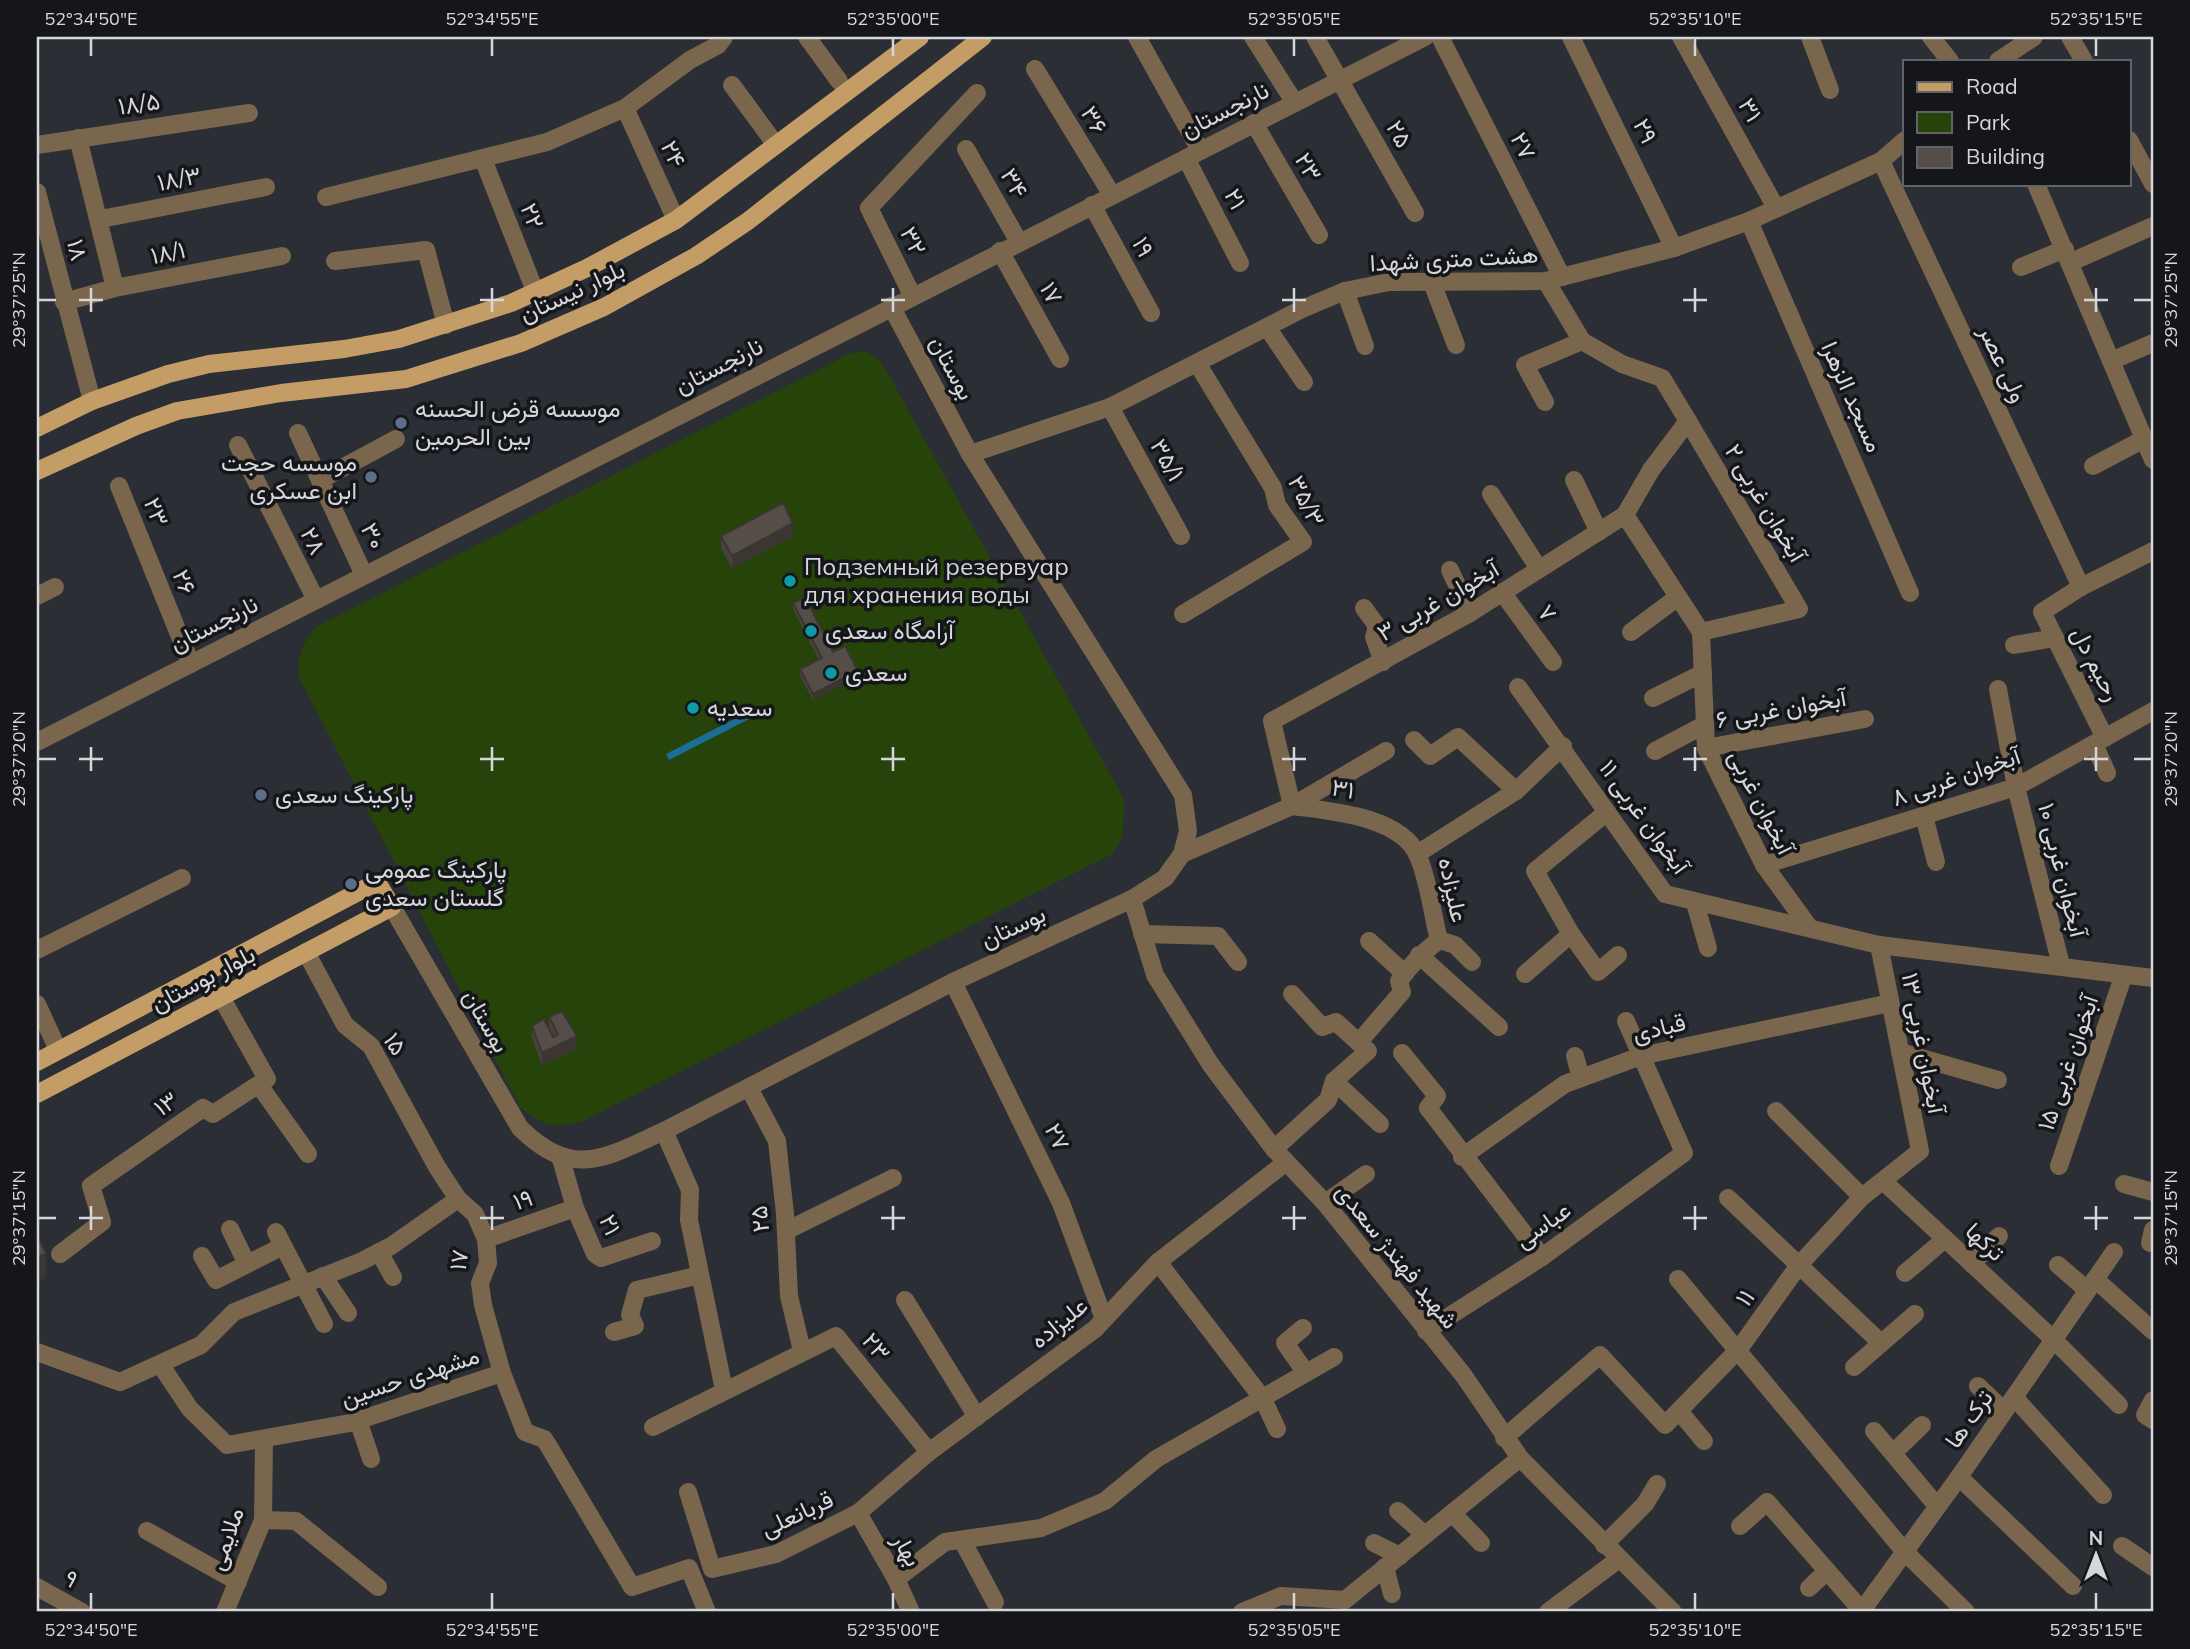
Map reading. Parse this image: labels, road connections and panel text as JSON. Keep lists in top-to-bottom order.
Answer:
{
  "streets": {
    "main road": ["بلوار نیستان", "بلوار بوستان"],
    "street": [
      "۱۸/۵",
      "نارنجستان",
      "۳۱",
      "۳۶",
      "۲۹",
      "۲۵",
      "۲۷",
      "۲۴",
      "۲۳",
      "۱۸/۳",
      "۳۴",
      "۲۱",
      "۲۲",
      "۳۲",
      "۱۹",
      "۱۸",
      "۱۸/۱",
      "هشت متری شهدا",
      "۱۷",
      "ولی عصر",
      "بوستان",
      "مسجد الزهرا",
      "۳۵/۱",
      "۳۵/۳",
      "آبخوان غربی ۲",
      "۳۰",
      "۲۸",
      "۲۶",
      "آبخوان غربی ۳",
      "۷",
      "رحیم دل",
      "آبخوان غربی ۶",
      "آبخوان غربی ۸",
      "آبخوان غربی",
      "آبخوان غربی ۱۱",
      "آبخوان غربی ۱۰",
      "علیزاده",
      "قبادی",
      "آبخوان غربی ۱۳",
      "۱۵",
      "آبخوان غربی ۱۵",
      "۱۳",
      "عباسی",
      "ترکها",
      "شهید فهندژ سعدی",
      "۱۱",
      "مشهدی حسین",
      "ترک ها",
      "قربانعلی",
      "ملایمی",
      "بهار",
      "۹"
    ]
  },
  "crossings": [
    ["نارنجستان", "۳۶"],
    ["نارنجستان", "۲۵"],
    ["نارنجستان", "۲۳"],
    ["نارنجستان", "۳۴"],
    ["نارنجستان", "۲۱"],
    ["نارنجستان", "۳۲"],
    ["نارنجستان", "۱۹"],
    ["نارنجستان", "۱۷"],
    ["نارنجستان", "بوستان"],
    ["نارنجستان", "۳۰"],
    ["نارنجستان", "۲۸"],
    ["نارنجستان", "۲۶"],
    ["۳۱", "هشت متری شهدا"],
    ["۳۱", "آبخوان غربی ۳"],
    ["۳۱", "علیزاده"],
    ["۲۹", "هشت متری شهدا"],
    ["۲۵", "۲۳"],
    ["۲۵", "بوستان"],
    ["۲۷", "هشت متری شهدا"],
    ["۲۷", "بوستان"],
    ["۲۷", "علیزاده"],
    ["۲۴", "بلوار نیستان"],
    ["۲۳", "۲۶"],
    ["۲۳", "علیزاده"],
    ["۲۱", "۱۹"],
    ["۲۱", "بوستان"],
    ["۲۲", "بلوار نیستان"],
    ["۱۹", "۱۷"],
    ["۱۸", "۱۸/۱"],
    ["۱۸", "بلوار نیستان"],
    ["هشت متری شهدا", "ولی عصر"],
    ["هشت متری شهدا", "بوستان"],
    ["هشت متری شهدا", "مسجد الزهرا"],
    ["هشت متری شهدا", "۳۵/۱"],
    ["هشت متری شهدا", "۳۵/۳"],
    ["۱۷", "۱۵"],
    ["۱۷", "مشهدی حسین"],
    ["ولی عصر", "رحیم دل"],
    ["بوستان", "بلوار بوستان"],
    ["بوستان", "شهید فهندژ سعدی"],
    ["آبخوان غربی ۲", "آبخوان غربی"],
    ["آبخوان غربی ۳", "۷"],
    ["رحیم دل", "آبخوان غربی ۸"],
    ["آبخوان غربی ۶", "آبخوان غربی"],
    ["آبخوان غربی ۸", "آبخوان غربی"],
    ["آبخوان غربی ۸", "آبخوان غربی ۱۰"],
    ["آبخوان غربی", "آبخوان غربی ۱۱"],
    ["آبخوان غربی ۱۱", "علیزاده"],
    ["علیزاده", "شهید فهندژ سعدی"],
    ["علیزاده", "قربانعلی"],
    ["علیزاده", "بهار"],
    ["بلوار بوستان", "۱۵"],
    ["قبادی", "آبخوان غربی ۱۳"],
    ["قبادی", "عباسی"],
    ["آبخوان غربی ۱۳", "۱۱"],
    ["عباسی", "شهید فهندژ سعدی"],
    ["ترکها", "۱۱"],
    ["ترکها", "ترک ها"],
    ["شهید فهندژ سعدی", "۱۱"],
    ["مشهدی حسین", "ملایمی"],
    ["قربانعلی", "بهار"]
  ],
  "places": [
    "موسسه قرض الحسنه بین الحرمین",
    "موسسه حجت ابن عسکری",
    "Подземный резервуар для хранения воды",
    "آرامگاه سعدی",
    "سعدی",
    "سعدیه",
    "پارکینگ سعدی",
    "پارکینگ عمومی گلستان سعدی"
  ],
  "legend": ["Road", "Park", "Building"],
  "north": "top",
  "coordinates": [
    "52°34'50\"E",
    "52°34'55\"E",
    "52°35'00\"E",
    "52°35'05\"E",
    "52°35'10\"E",
    "52°35'15\"E",
    "29°37'25\"N",
    "29°37'20\"N",
    "29°37'15\"N"
  ]
}
